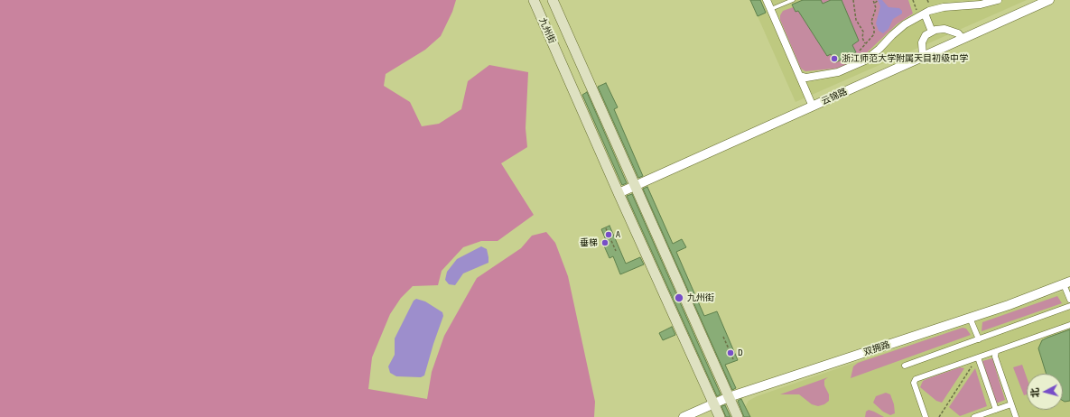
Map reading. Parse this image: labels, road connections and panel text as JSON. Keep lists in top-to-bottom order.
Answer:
{
  "streets": {
    "main road": ["九州街"],
    "street": ["云锦路", "双拥路"]
  },
  "crossings": [
    ["九州街", "云锦路"],
    ["九州街", "双拥路"]
  ],
  "places": [
    "浙江师范大学附属天目初级中学",
    "A",
    "垂梯",
    "九州街",
    "D"
  ],
  "north": "left"
}
